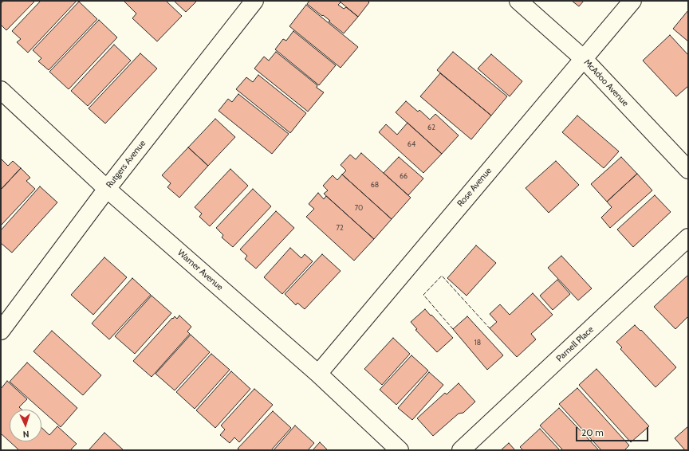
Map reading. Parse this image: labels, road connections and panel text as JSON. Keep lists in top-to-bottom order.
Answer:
{
  "streets": {
    "street": [
      "McAdoo Avenue",
      "Rutgers Avenue",
      "Rose Avenue",
      "Warner Avenue",
      "Parnell Place"
    ]
  },
  "crossings": [
    ["McAdoo Avenue", "Rose Avenue"],
    ["Rutgers Avenue", "Warner Avenue"],
    ["Rose Avenue", "Warner Avenue"]
  ],
  "house_numbers": [
    "62",
    "64",
    "66",
    "68",
    "70",
    "72",
    "18"
  ],
  "scale_bar": "20 m",
  "north": "bottom"
}
